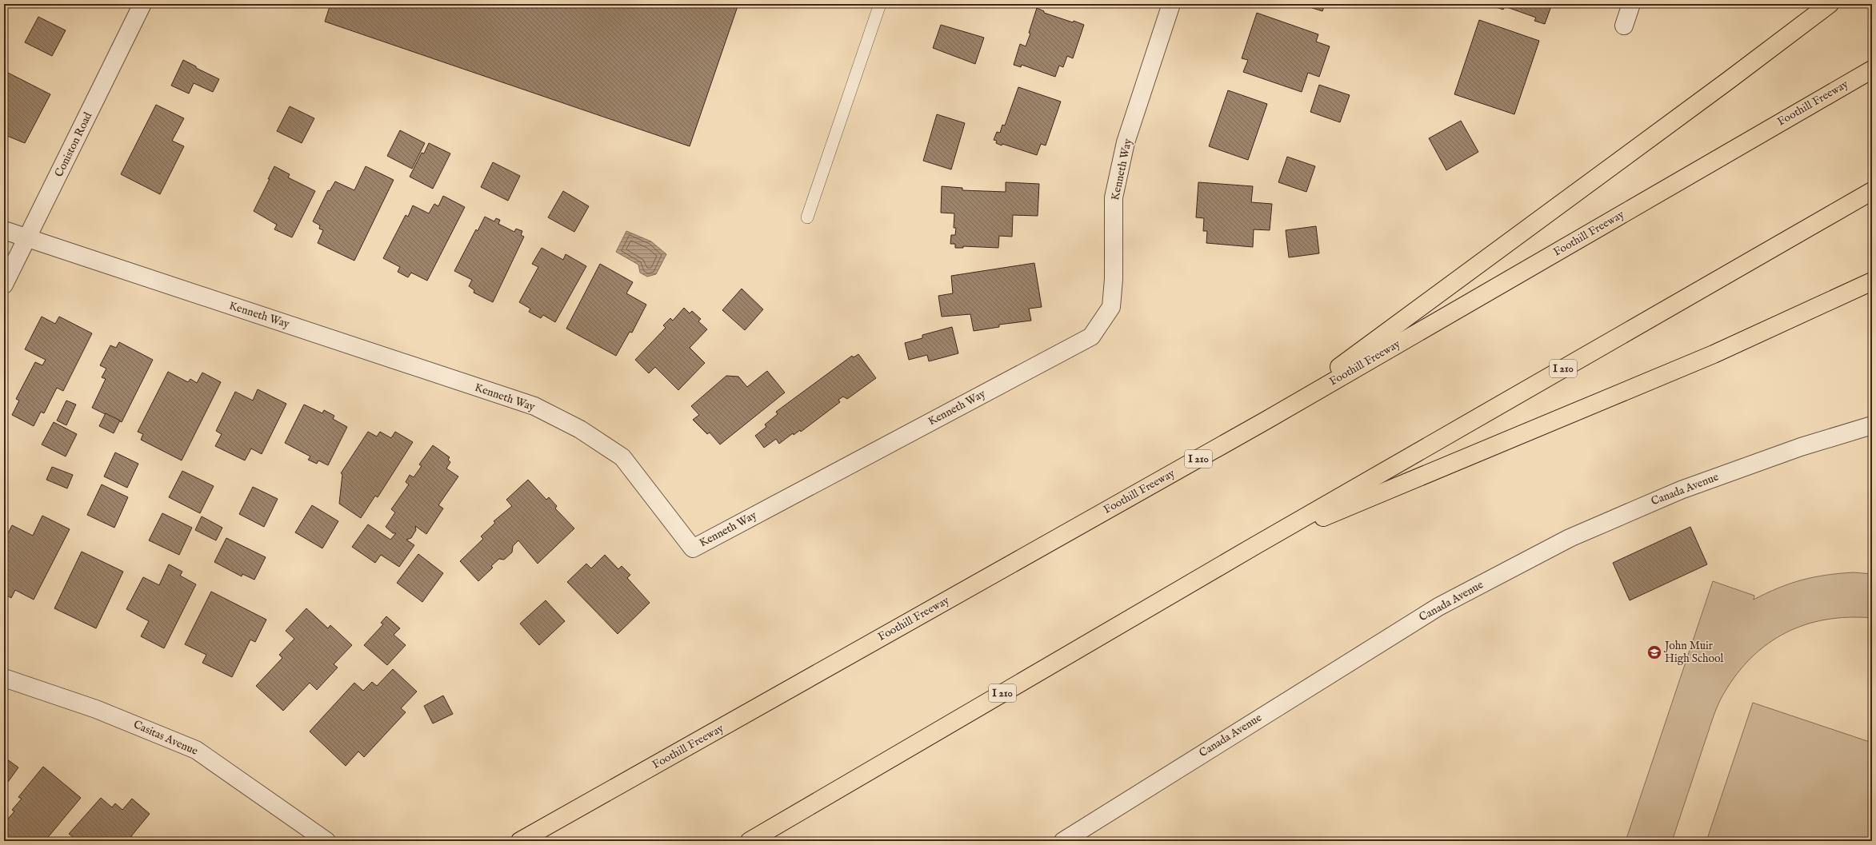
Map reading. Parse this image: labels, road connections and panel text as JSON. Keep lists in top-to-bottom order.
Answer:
{
  "streets": {
    "highway": ["Foothill Freeway", "I 210"],
    "street": [
      "Coniston Road",
      "Kenneth Way",
      "Canada Avenue",
      "Casitas Avenue"
    ]
  },
  "crossings": [
    ["Coniston Road", "Kenneth Way"]
  ],
  "places": {
    "school or university": ["John Muir High School"]
  }
}
